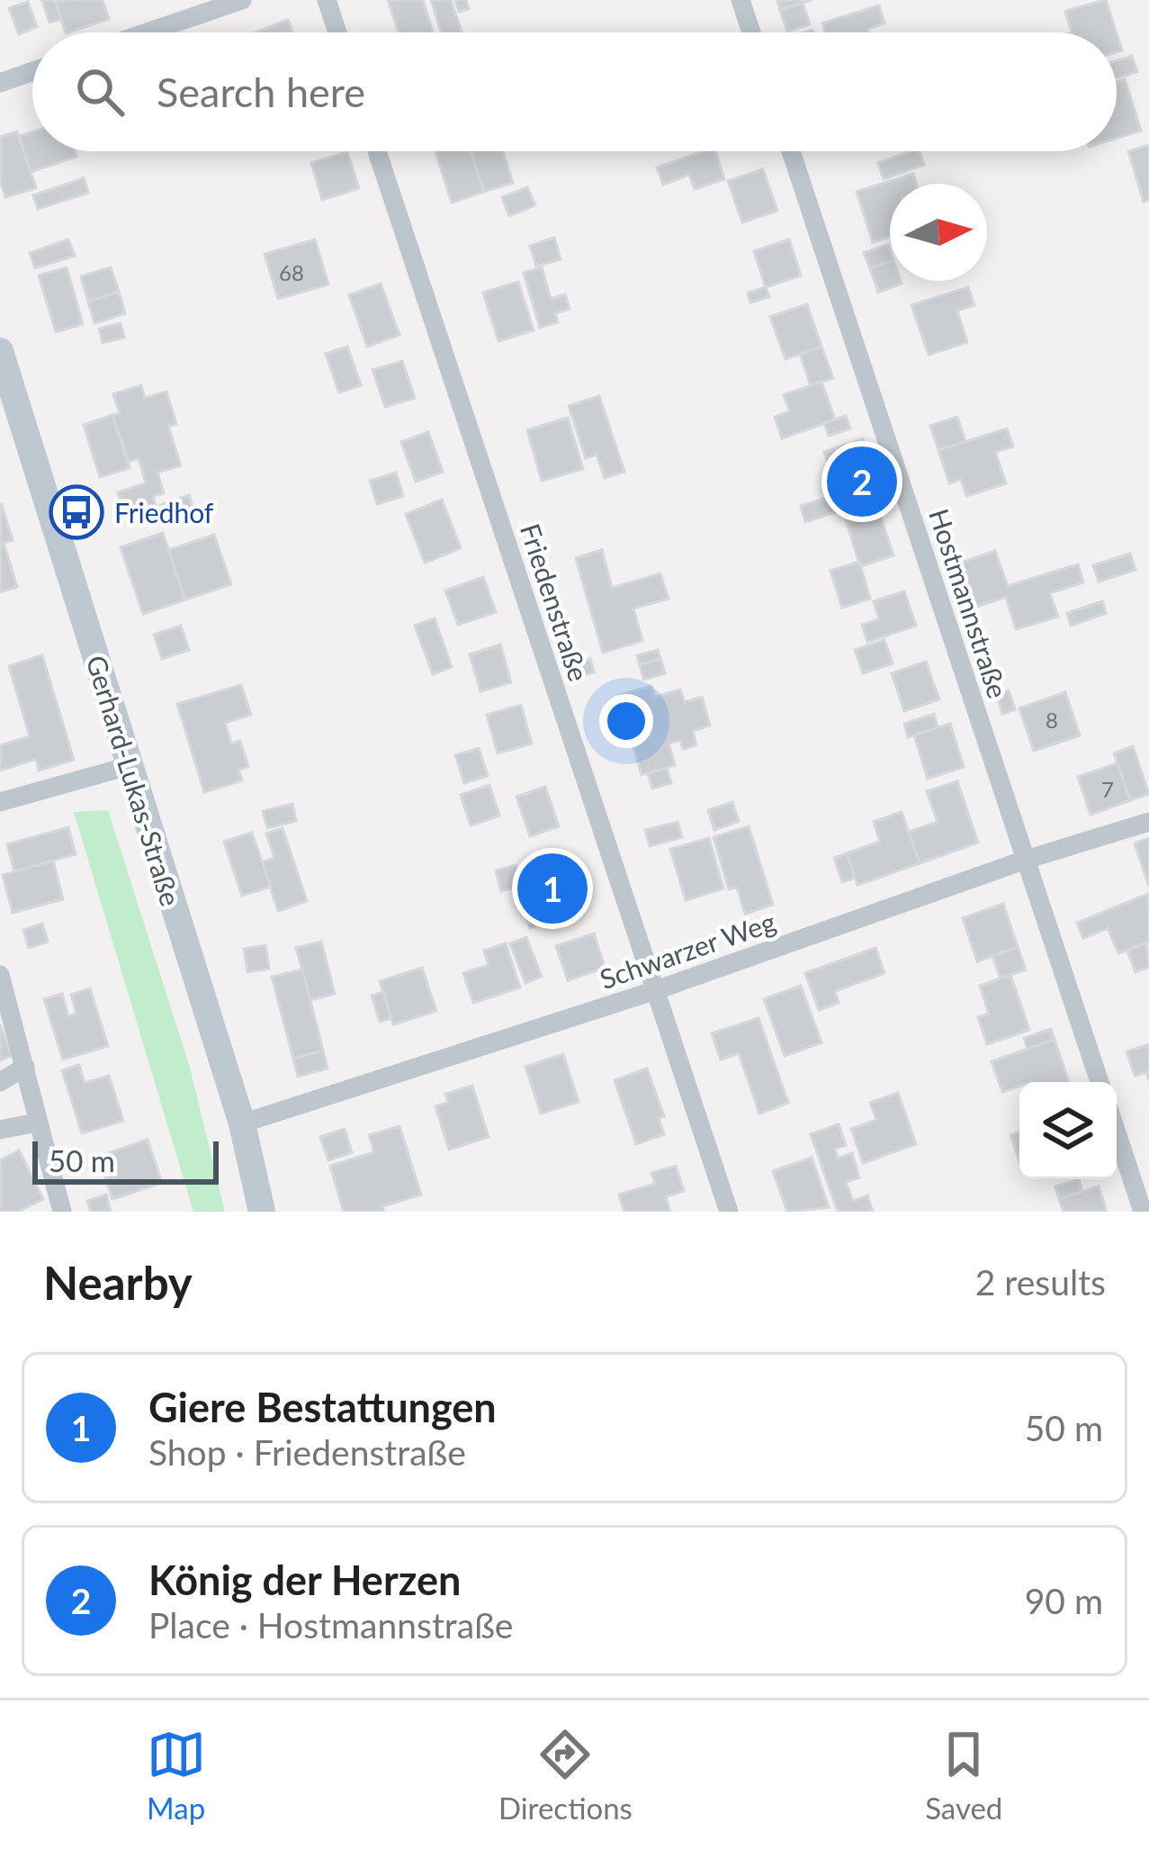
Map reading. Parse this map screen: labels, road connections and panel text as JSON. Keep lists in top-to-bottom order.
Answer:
{
  "streets": {
    "street": [
      "Friedenstraße",
      "Hostmannstraße",
      "Gerhard-Lukas-Straße",
      "Schwarzer Weg"
    ]
  },
  "crossings": [
    ["Friedenstraße", "Schwarzer Weg"],
    ["Hostmannstraße", "Schwarzer Weg"],
    ["Gerhard-Lukas-Straße", "Schwarzer Weg"]
  ],
  "places": {
    "bus stop": ["Friedhof"]
  },
  "house_numbers": ["68", "8", "7"],
  "scale_bar": "50 m",
  "north": "right",
  "page": {
    "search": "Search here",
    "pins": ["2", "1"],
    "scale": "50 m",
    "heading": ["Nearby", "2 results"],
    "list": [
      {
        "mark": "1",
        "name": "Giere Bestattungen",
        "note": "Shop · Friedenstraße",
        "value": "50 m"
      },
      {
        "mark": "2",
        "name": "König der Herzen",
        "note": "Place · Hostmannstraße",
        "value": "90 m"
      }
    ],
    "nav": ["Map", "Directions", "Saved"]
  }
}
